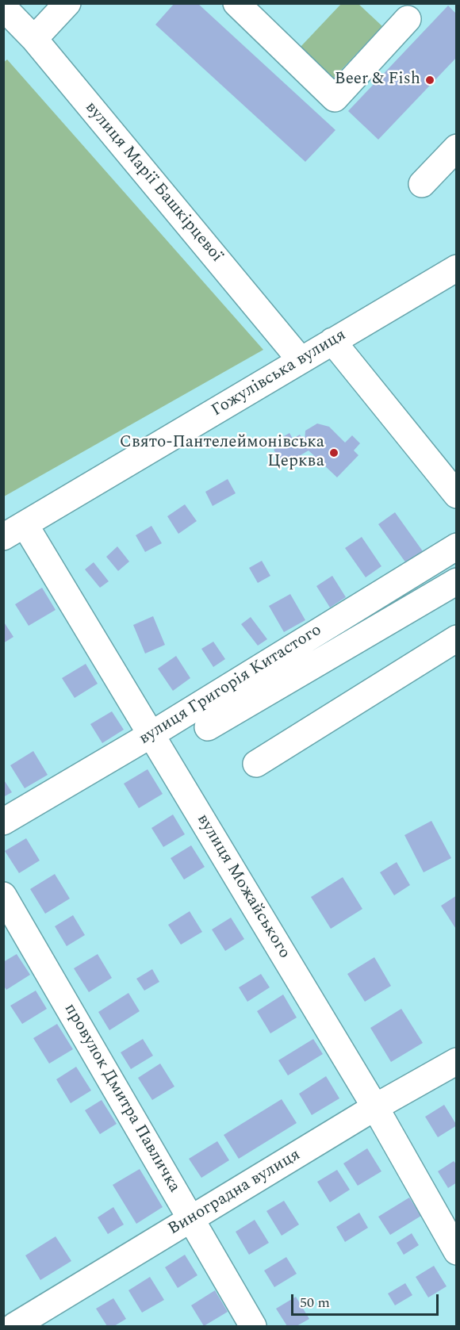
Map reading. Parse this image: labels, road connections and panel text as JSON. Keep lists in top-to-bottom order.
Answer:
{
  "streets": {
    "street": [
      "вулиця Марії Башкірцевої",
      "Гожулівська вулиця",
      "вулиця Григорія Китастого",
      "вулиця Можайського",
      "провулок Дмитра Павличка",
      "Виноградна вулиця"
    ]
  },
  "crossings": [
    ["вулиця Марії Башкірцевої", "Гожулівська вулиця"],
    ["Гожулівська вулиця", "вулиця Можайського"],
    ["вулиця Григорія Китастого", "вулиця Можайського"],
    ["вулиця Можайського", "Виноградна вулиця"],
    ["провулок Дмитра Павличка", "Виноградна вулиця"]
  ],
  "places": ["Beer & Fish", "Свято-Пантелеймонівська Церква"],
  "scale_bar": "50 m"
}
